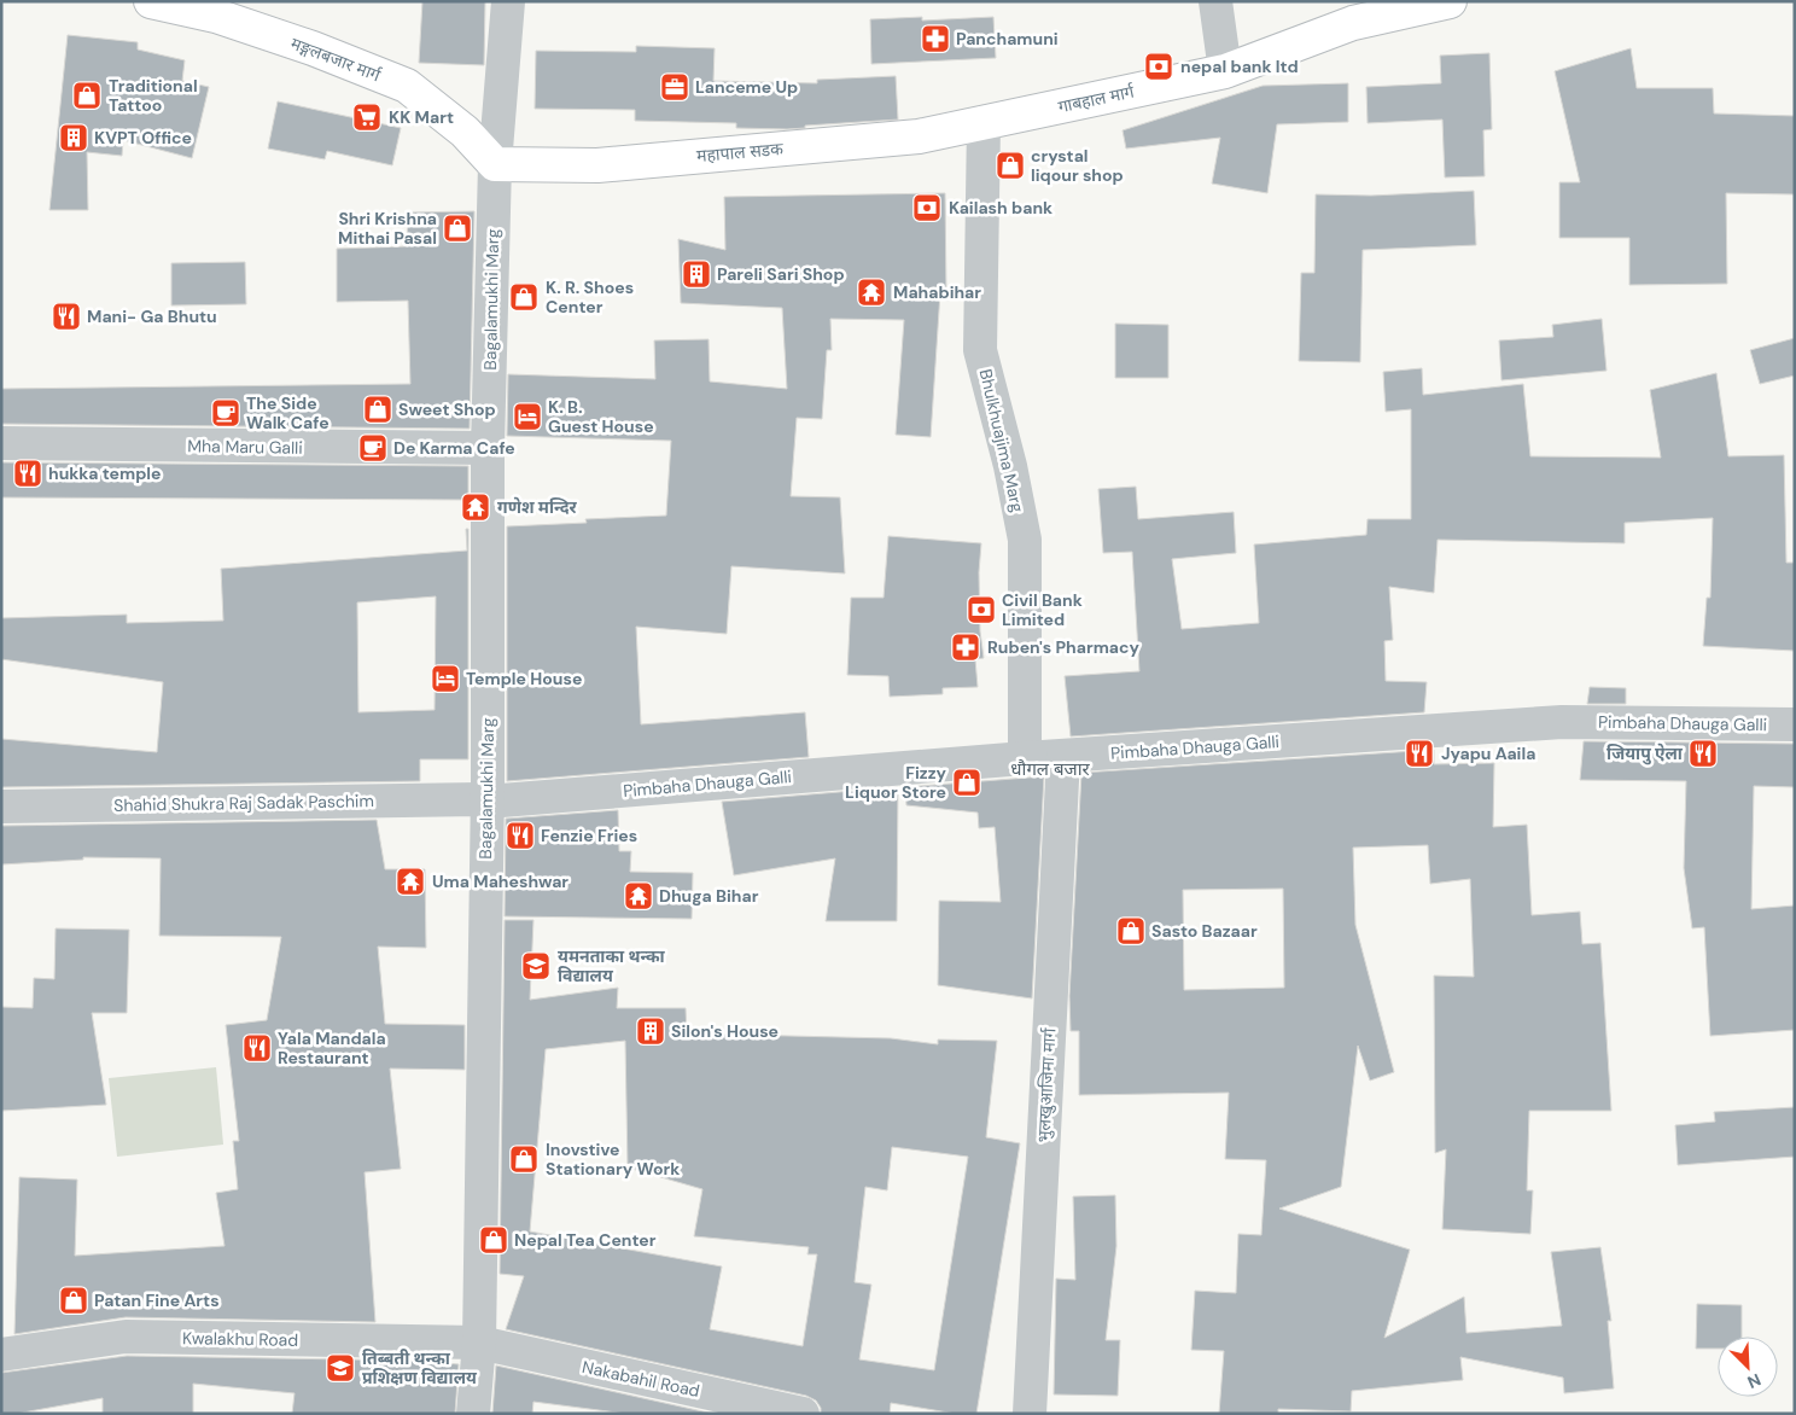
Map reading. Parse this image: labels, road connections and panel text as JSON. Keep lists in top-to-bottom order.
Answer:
{
  "streets": {
    "main road": ["मङ्गलबजार मार्ग", "गाबहाल मार्ग", "महापाल सडक"],
    "street": [
      "Bagalamukhi Marg",
      "Bhulkhuajima Marg",
      "Mha Maru Galli",
      "Pimbaha Dhauga Galli",
      "Shahid Shukra Raj Sadak Paschim",
      "भुलखुआजिमा मार्ग",
      "Kwalakhu Road",
      "Nakabahil Road"
    ]
  },
  "crossings": [
    ["मङ्गलबजार मार्ग", "महापाल सडक"],
    ["मङ्गलबजार मार्ग", "Bagalamukhi Marg"],
    ["गाबहाल मार्ग", "महापाल सडक"],
    ["गाबहाल मार्ग", "Bhulkhuajima Marg"],
    ["महापाल सडक", "Bagalamukhi Marg"],
    ["महापाल सडक", "Bhulkhuajima Marg"],
    ["Bagalamukhi Marg", "Mha Maru Galli"],
    ["Bagalamukhi Marg", "Pimbaha Dhauga Galli"],
    ["Bagalamukhi Marg", "Shahid Shukra Raj Sadak Paschim"],
    ["Bagalamukhi Marg", "Kwalakhu Road"],
    ["Bagalamukhi Marg", "Nakabahil Road"],
    ["Bhulkhuajima Marg", "Pimbaha Dhauga Galli"],
    ["Pimbaha Dhauga Galli", "Shahid Shukra Raj Sadak Paschim"],
    ["Pimbaha Dhauga Galli", "भुलखुआजिमा मार्ग"],
    ["Kwalakhu Road", "Nakabahil Road"]
  ],
  "districts": ["धौगल बजार"],
  "places": {
    "pharmacy": ["Panchamuni", "Ruben's Pharmacy"],
    "bank": ["nepal bank ltd", "Kailash bank", "Civil Bank Limited"],
    "office": ["Lanceme Up"],
    "shop": [
      "Traditional Tattoo",
      "crystal liqour shop",
      "Shri Krishna Mithai Pasal",
      "K. R. Shoes Center",
      "Sweet Shop",
      "Fizzy Liquor Store",
      "Sasto Bazaar",
      "Inovstive Stationary Work",
      "Nepal Tea Center",
      "Patan Fine Arts"
    ],
    "supermarket": ["KK Mart"],
    "building": ["KVPT Office", "Pareli Sari Shop", "Silon's House"],
    "temple": [
      "Mahabihar",
      "गणेश मन्दिर",
      "Uma Maheshwar",
      "Dhuga Bihar"
    ],
    "restaurant": [
      "Mani- Ga Bhutu",
      "hukka temple",
      "Jyapu Aaila",
      "जियापु ऐला",
      "Fenzie Fries",
      "Yala Mandala Restaurant"
    ],
    "cafe": ["The Side Walk Cafe", "De Karma Cafe"],
    "hotel": ["K. B. Guest House", "Temple House"],
    "school or university": ["यमनताका थन्का विद्यालय", "तिब्बती थन्का प्रशिक्षण विद्यालय"]
  },
  "north": "bottom right"
}
